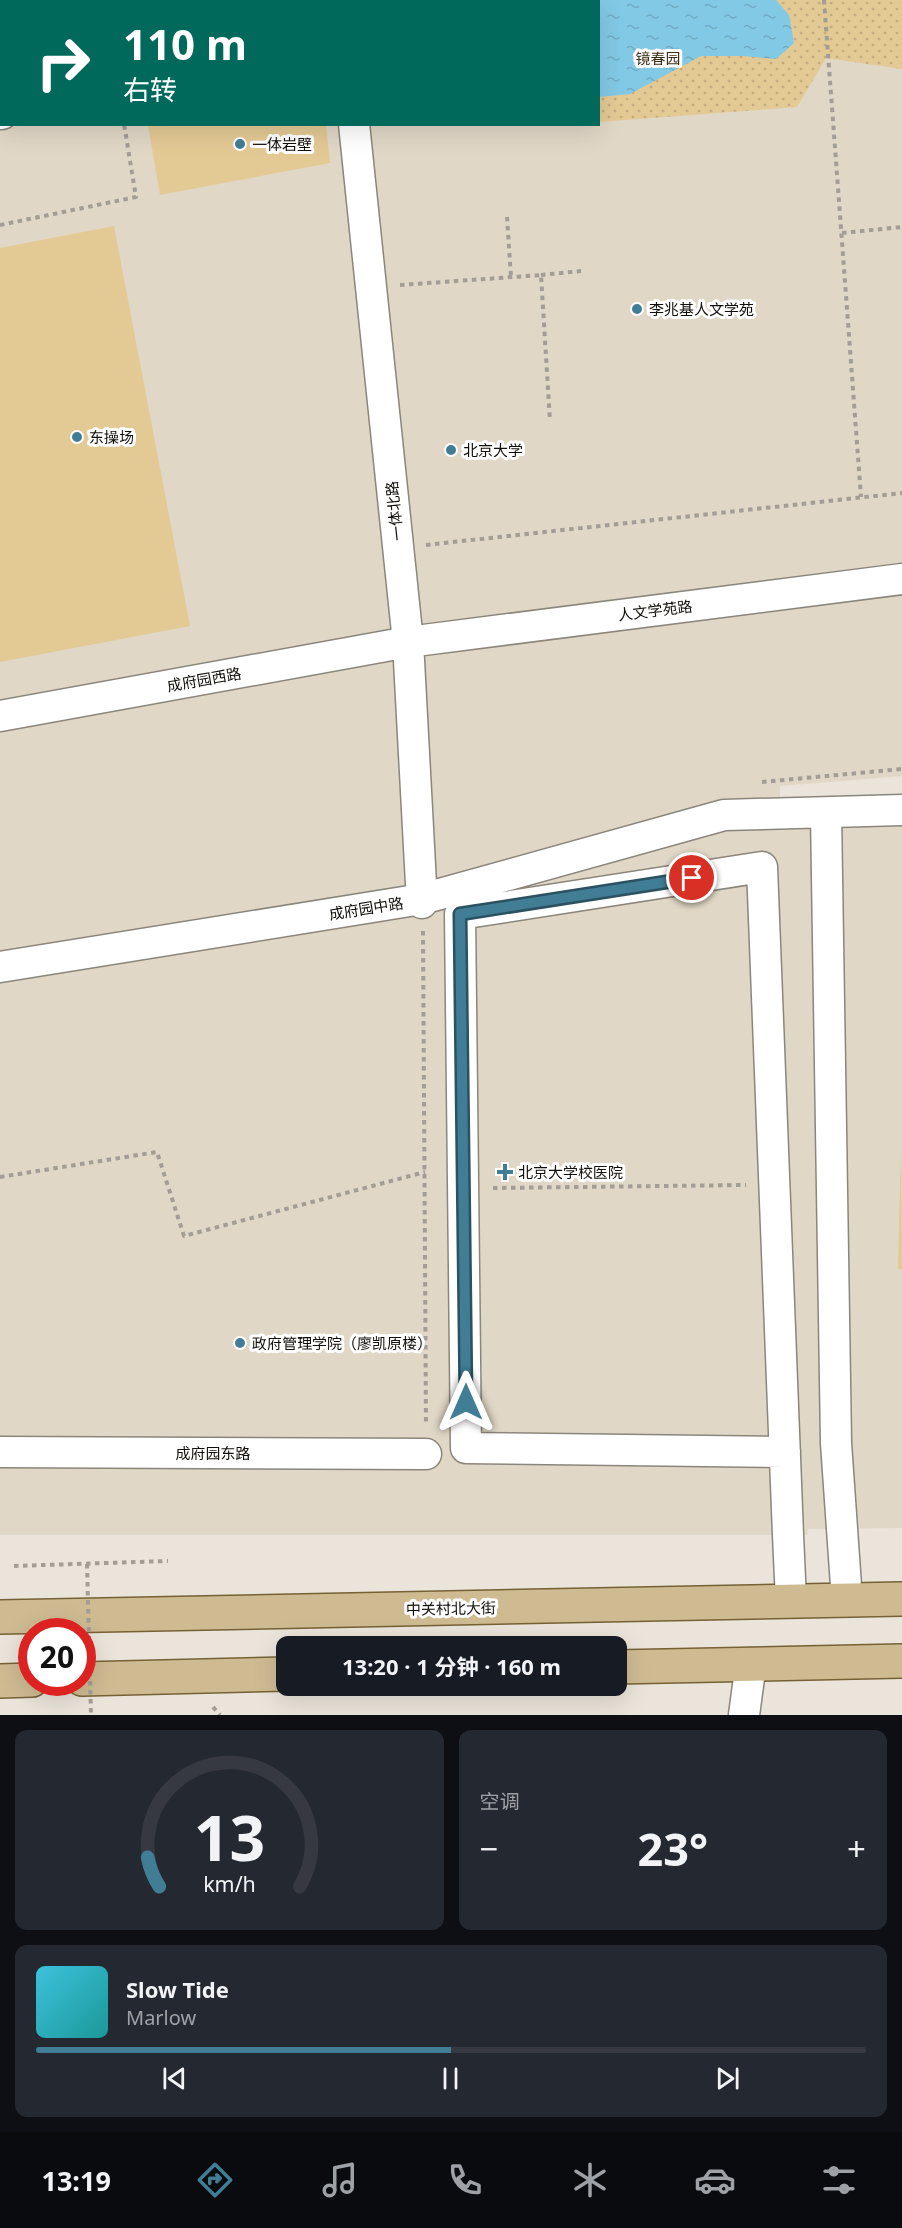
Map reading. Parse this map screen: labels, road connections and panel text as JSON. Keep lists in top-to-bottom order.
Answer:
{
  "streets": {
    "main road": ["中关村北大街"],
    "street": [
      "一体北路",
      "人文学苑路",
      "成府园西路",
      "成府园中路",
      "成府园东路"
    ]
  },
  "crossings": [
    ["一体北路", "人文学苑路"],
    ["一体北路", "成府园西路"],
    ["一体北路", "成府园中路"],
    ["人文学苑路", "成府园西路"]
  ],
  "parks": ["镜春园"],
  "places": {
    "other": [
      "一体岩壁",
      "李兆基人文学苑",
      "东操场",
      "北京大学",
      "政府管理学院（廖凯原楼）"
    ],
    "health": ["北京大学校医院"]
  },
  "page": {
    "turn": ["110 m", "右转"],
    "limit": "20",
    "trip": "13:20 · 1 分钟 · 160 m",
    "tile": "空调",
    "heat": ["−", "23°", "+"],
    "song": ["Slow Tide", "Marlow"],
    "tabs": "13:19",
    "gauge": ["13", "km/h"]
  }
}
